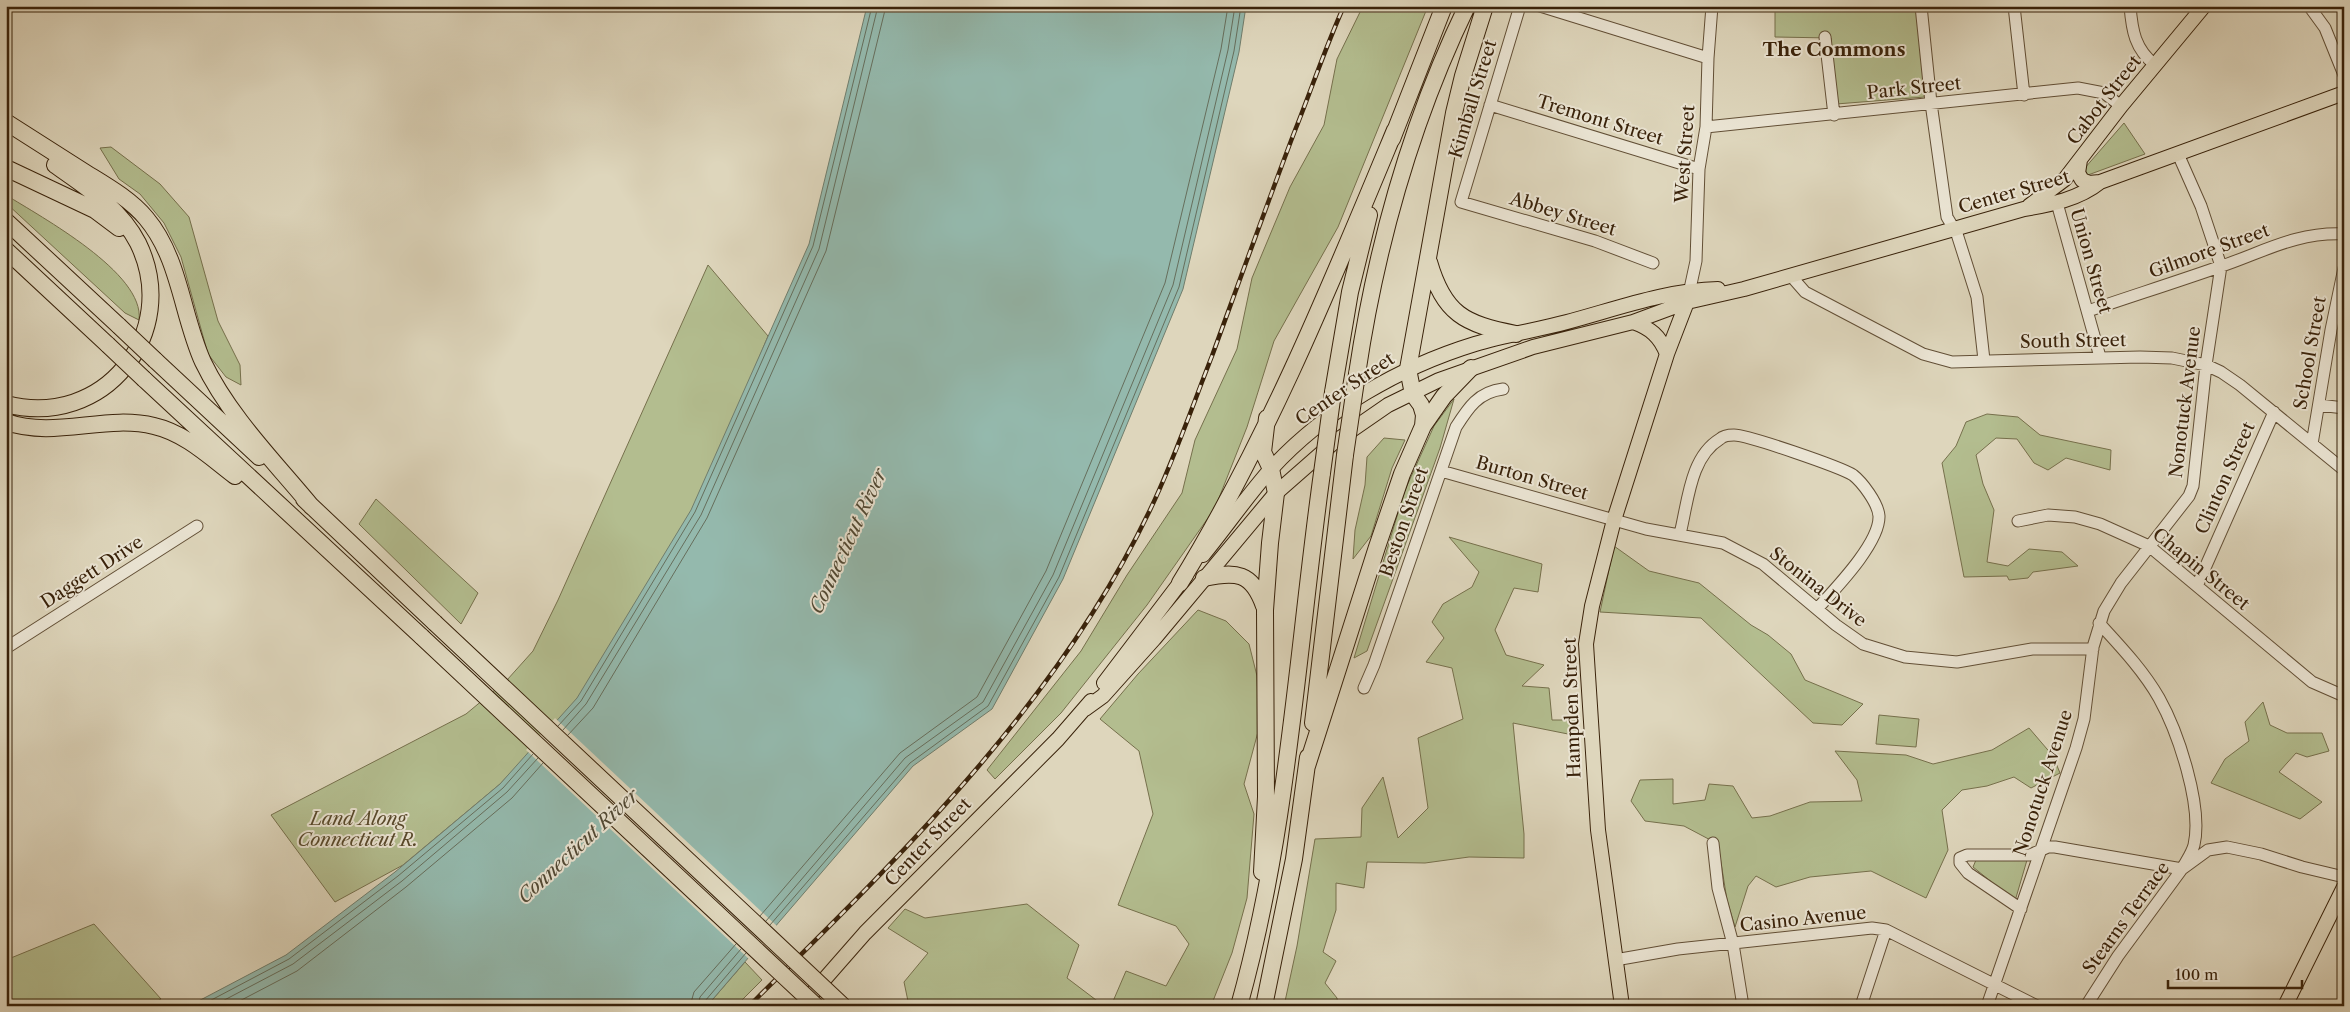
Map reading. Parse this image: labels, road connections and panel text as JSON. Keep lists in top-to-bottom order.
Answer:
{
  "streets": {
    "main road": ["Cabot Street", "Center Street", "Hampden Street"],
    "street": [
      "Park Street",
      "Kimball Street",
      "Tremont Street",
      "West Street",
      "Abbey Street",
      "Gilmore Street",
      "Union Street",
      "South Street",
      "School Street",
      "Nonotuck Avenue",
      "Burton Street",
      "Clinton Street",
      "Beston Street",
      "Chapin Street",
      "Daggett Drive",
      "Stonina Drive",
      "Stearns Terrace",
      "Casino Avenue"
    ]
  },
  "crossings": [
    ["Park Street", "Cabot Street"],
    ["Park Street", "West Street"],
    ["Kimball Street", "Tremont Street"],
    ["Kimball Street", "Abbey Street"],
    ["Cabot Street", "Center Street"],
    ["Tremont Street", "West Street"],
    ["West Street", "Center Street"],
    ["West Street", "Hampden Street"],
    ["Center Street", "Union Street"],
    ["Center Street", "South Street"],
    ["Center Street", "Nonotuck Avenue"],
    ["Center Street", "Hampden Street"],
    ["Gilmore Street", "Union Street"],
    ["Gilmore Street", "Nonotuck Avenue"],
    ["Union Street", "South Street"],
    ["South Street", "School Street"],
    ["South Street", "Nonotuck Avenue"],
    ["South Street", "Clinton Street"],
    ["Nonotuck Avenue", "Chapin Street"],
    ["Nonotuck Avenue", "Stonina Drive"],
    ["Nonotuck Avenue", "Casino Avenue"],
    ["Burton Street", "Beston Street"],
    ["Burton Street", "Stonina Drive"],
    ["Burton Street", "Hampden Street"],
    ["Clinton Street", "Chapin Street"],
    ["Stonina Drive", "Hampden Street"],
    ["Hampden Street", "Casino Avenue"]
  ],
  "districts": ["The Commons"],
  "water": ["Connecticut River"],
  "parks": ["Land Along Connecticut R."],
  "scale_bar": "100 m"
}
